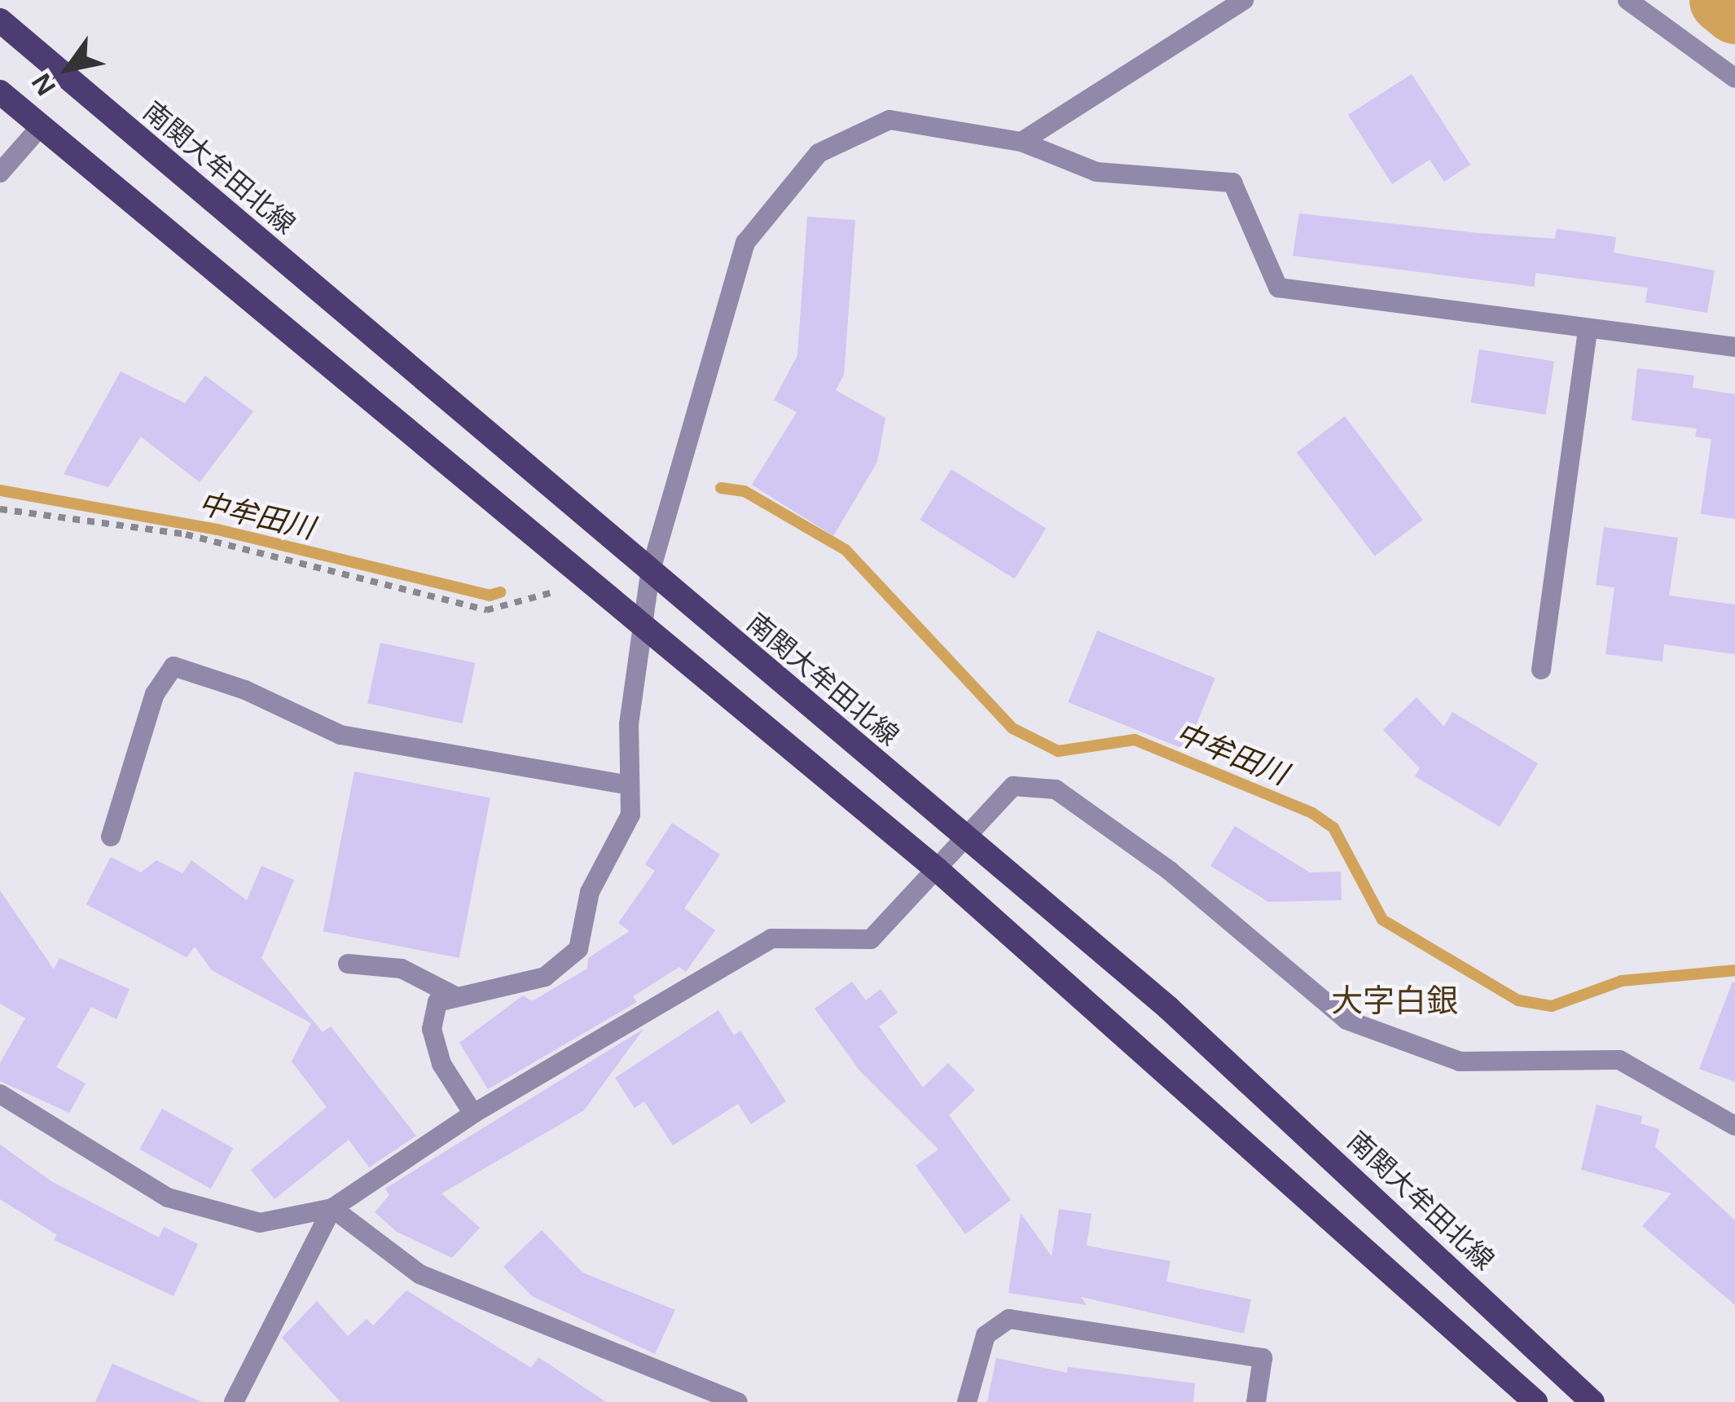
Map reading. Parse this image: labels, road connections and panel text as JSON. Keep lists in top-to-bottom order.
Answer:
{
  "streets": {
    "main road": ["南関大牟田北線"]
  },
  "districts": ["大字白銀"],
  "water": ["中牟田川"],
  "north": "bottom left"
}
